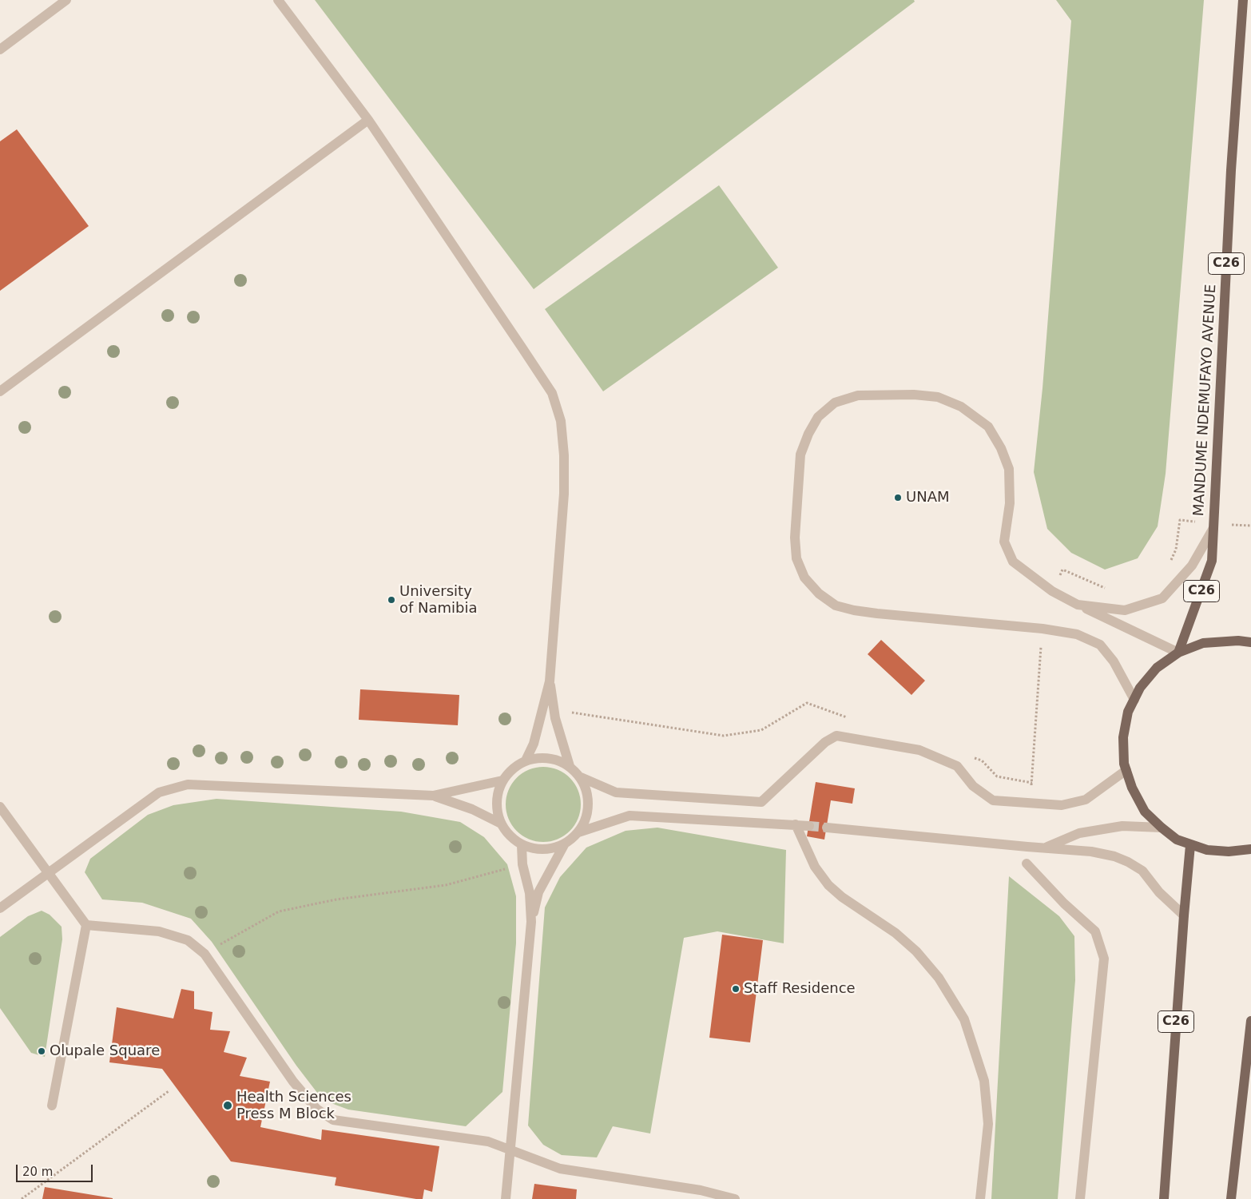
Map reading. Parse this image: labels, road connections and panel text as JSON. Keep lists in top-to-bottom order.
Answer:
{
  "streets": {
    "main road": ["C26", "MANDUME NDEMUFAYO AVENUE"]
  },
  "places": [
    "UNAM",
    "University of Namibia",
    "Staff Residence",
    "Olupale Square",
    "Health Sciences Press M Block"
  ],
  "scale_bar": "20 m"
}
